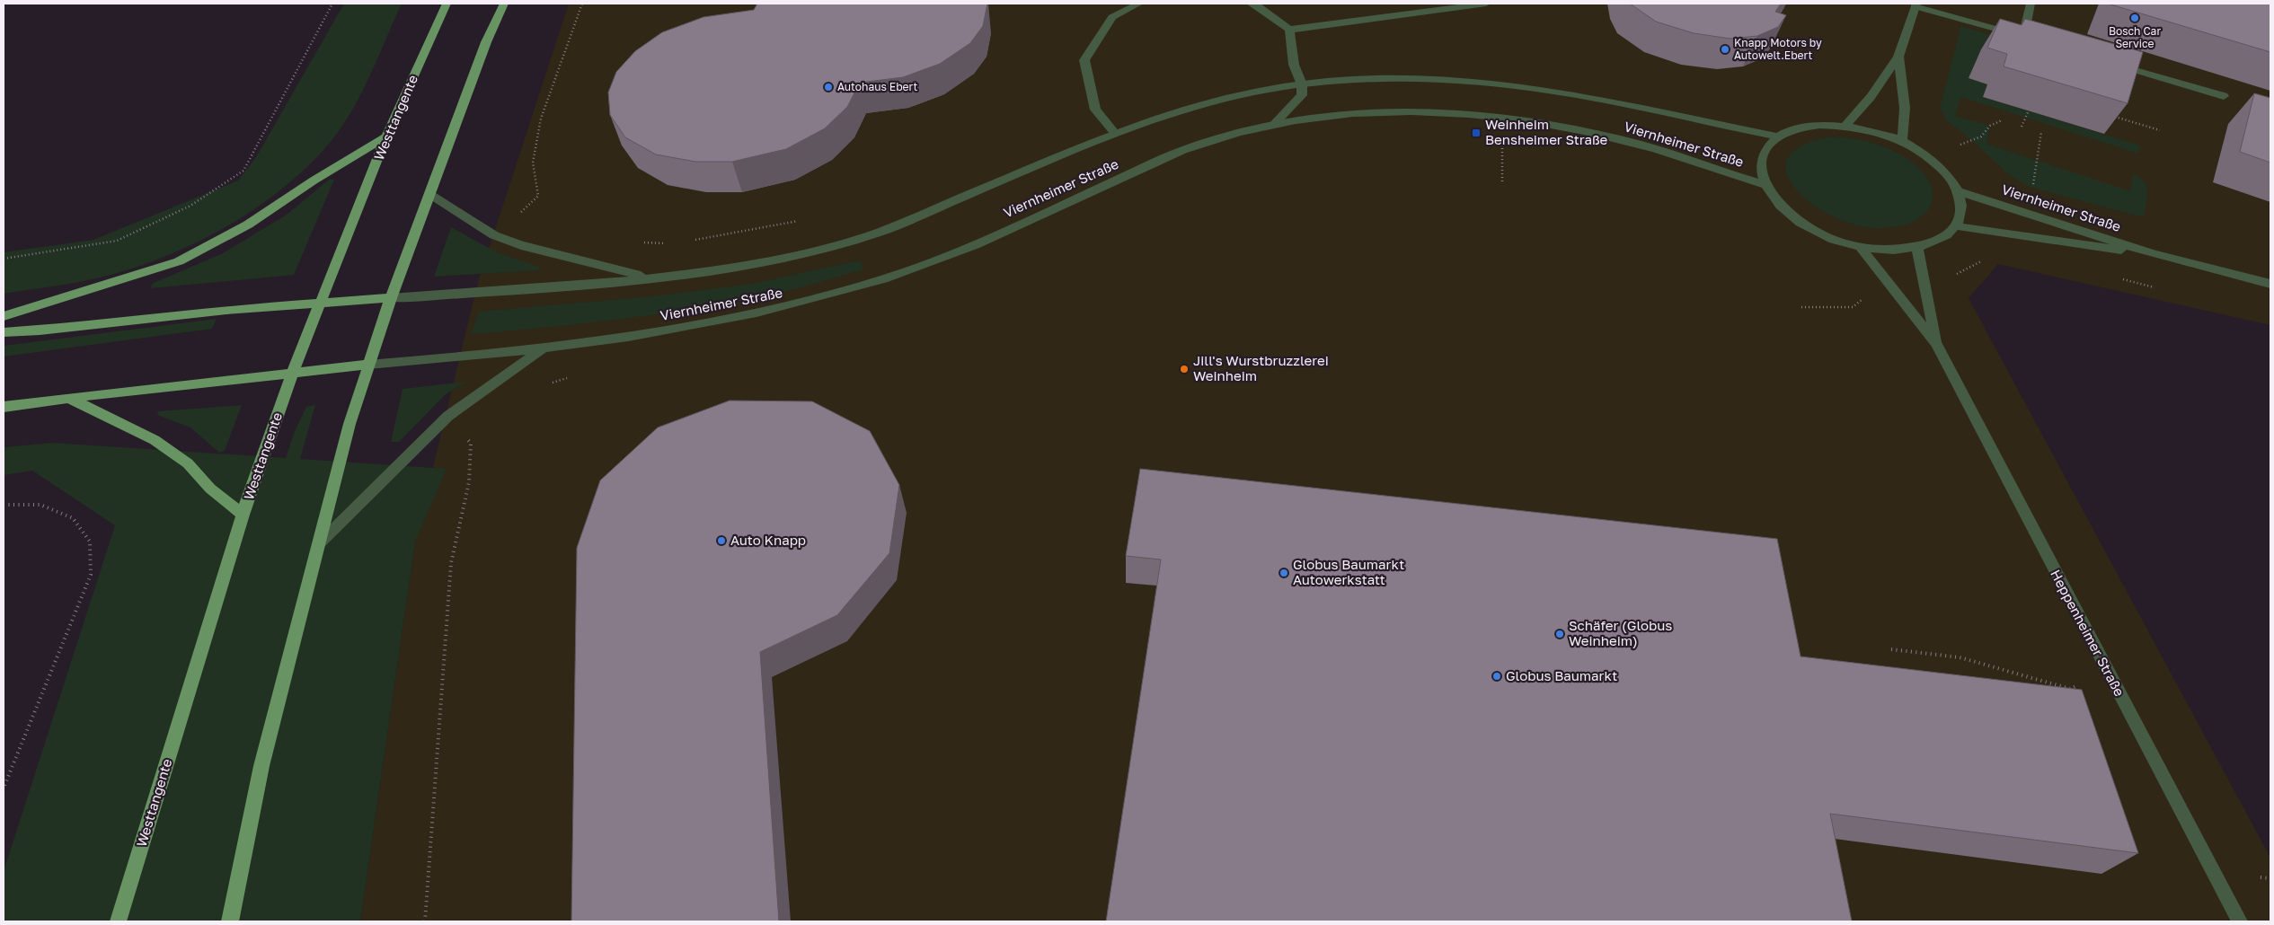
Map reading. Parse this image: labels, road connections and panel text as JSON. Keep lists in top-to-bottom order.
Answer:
{
  "streets": {
    "main road": ["Westtangente"],
    "street": ["Viernheimer Straße", "Heppenheimer Straße"]
  },
  "places": {
    "other": [
      "Bosch Car Service",
      "Knapp Motors by Autowelt.Ebert",
      "Autohaus Ebert",
      "Jill's Wurstbruzzlerei Weinheim",
      "Auto Knapp",
      "Globus Baumarkt Autowerkstatt",
      "Schäfer (Globus Weinheim)",
      "Globus Baumarkt"
    ],
    "transit": ["Weinheim Bensheimer Straße"]
  }
}
